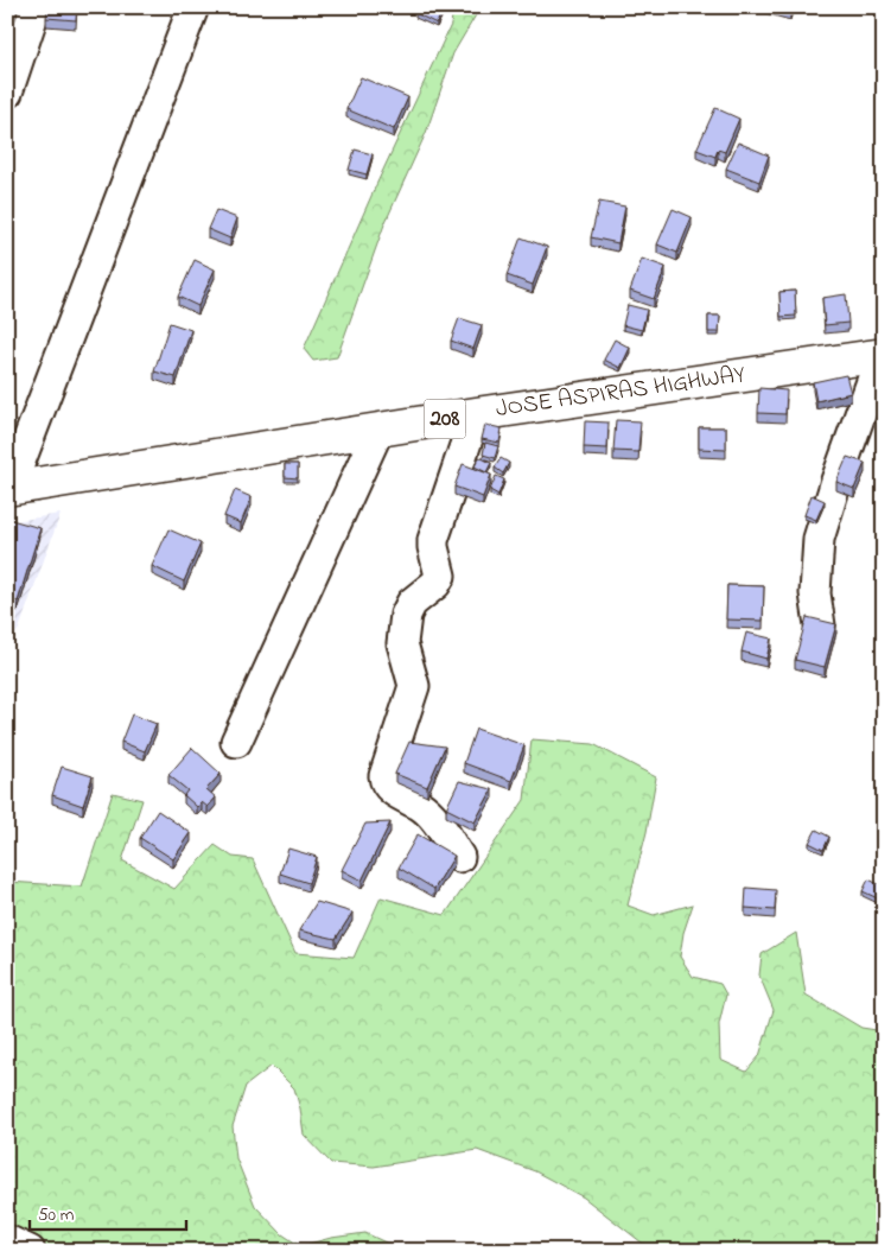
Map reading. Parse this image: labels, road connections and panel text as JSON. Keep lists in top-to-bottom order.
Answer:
{
  "streets": {
    "main road": ["JOSE ASPIRAS HIGHWAY", "208"]
  },
  "scale_bar": "50 m"
}
